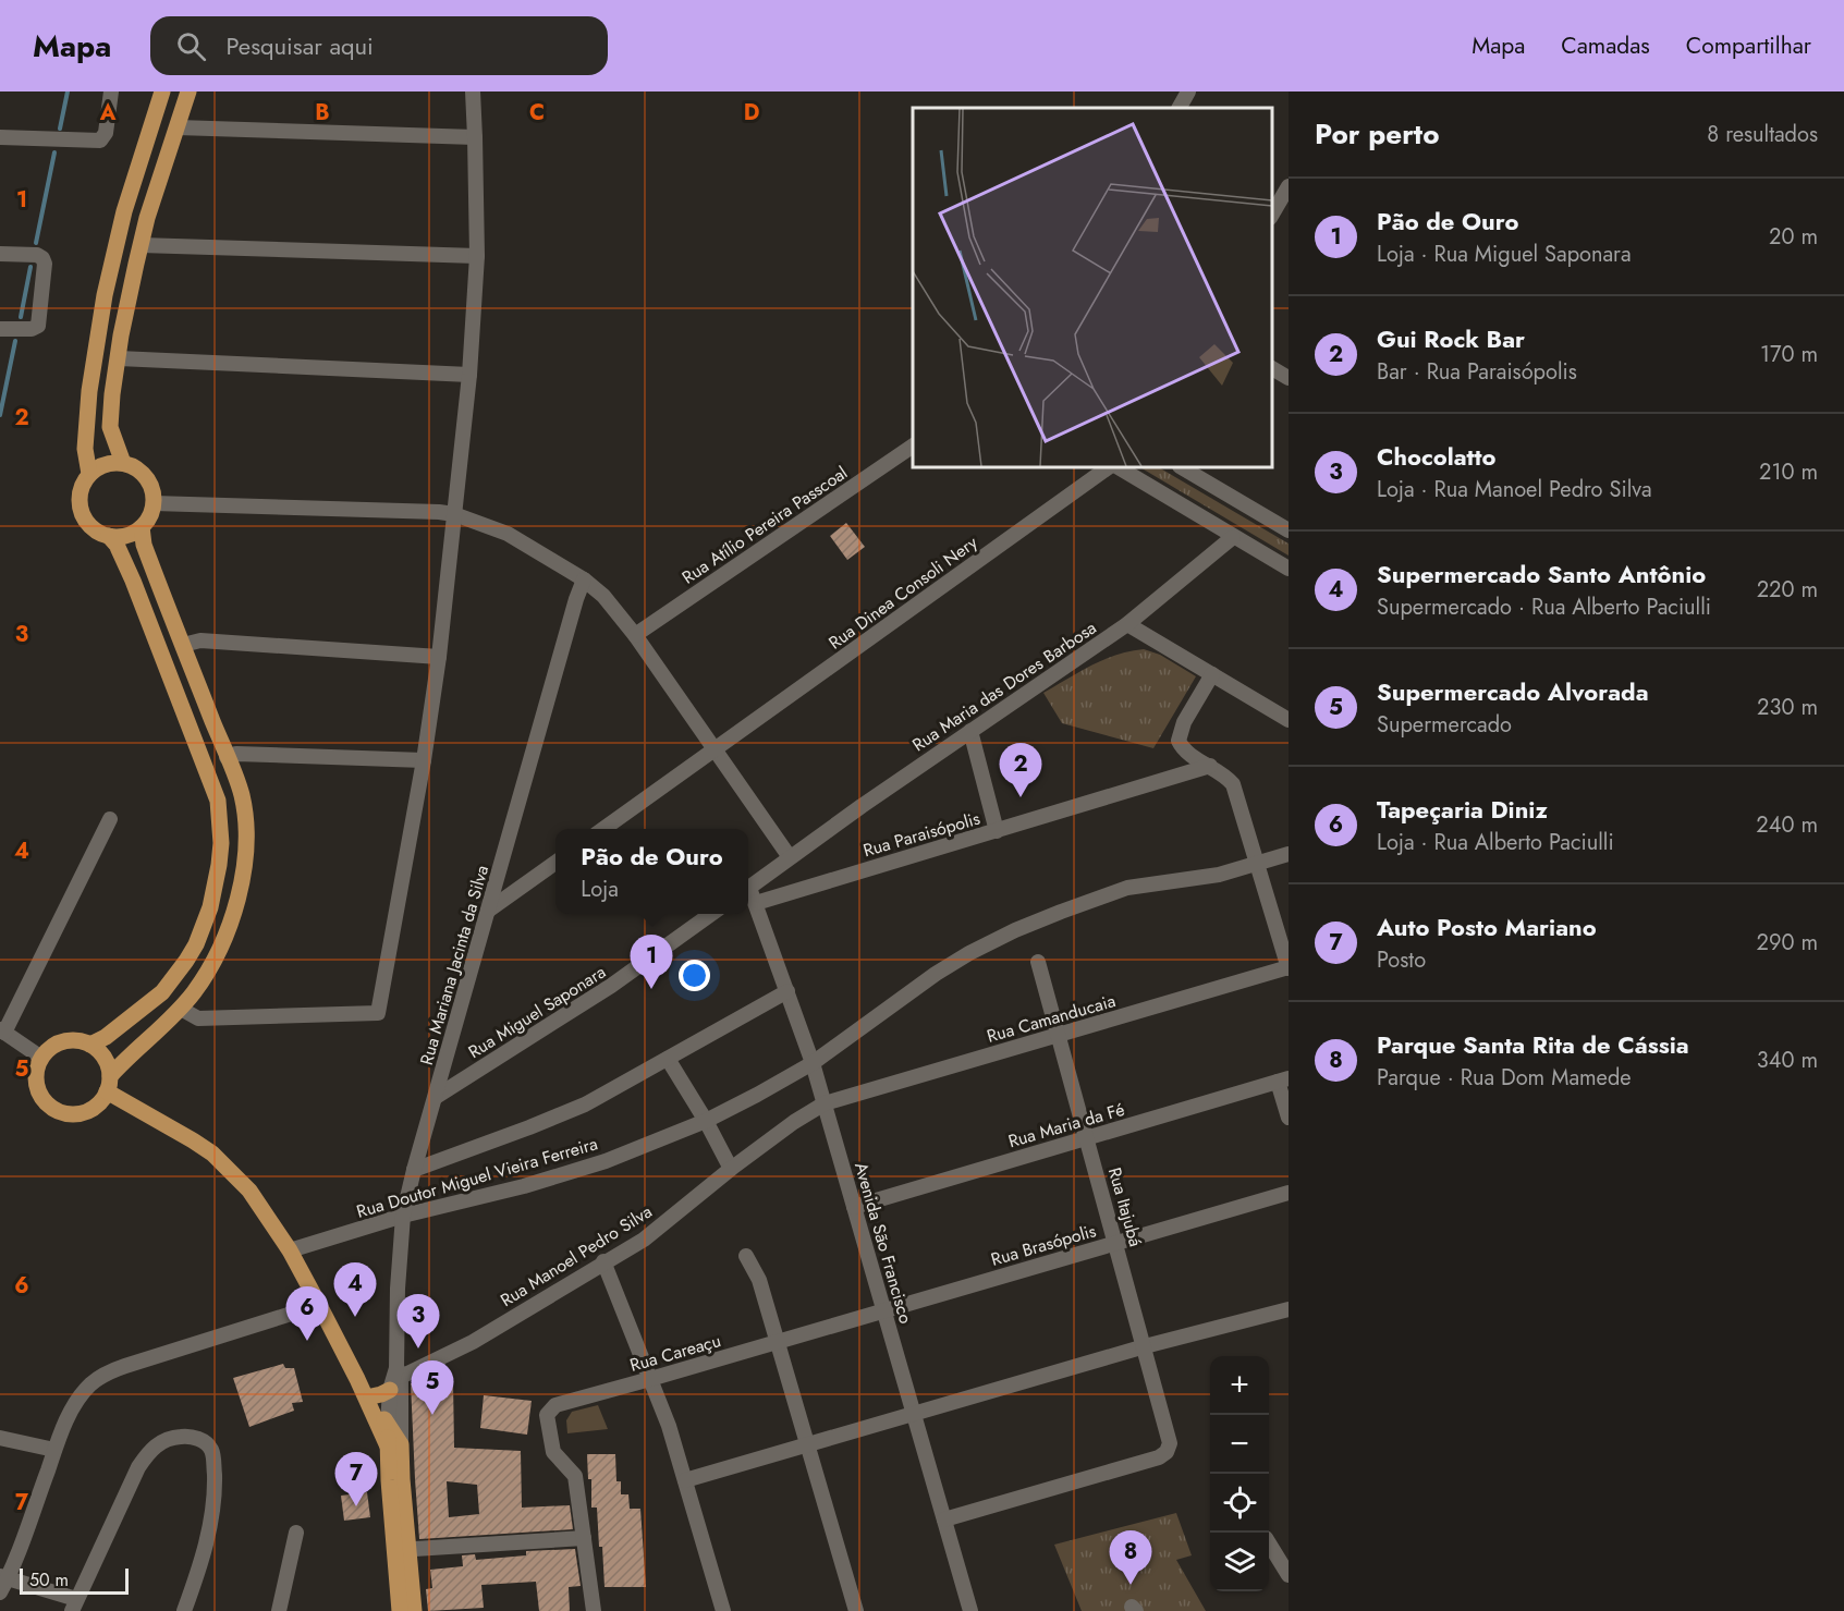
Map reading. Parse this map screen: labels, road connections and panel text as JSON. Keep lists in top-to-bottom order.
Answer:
{
  "streets": {
    "street": [
      "Rua Atílio Pereira Passcoal",
      "Rua Dinea Consoli Nery",
      "Rua Maria das Dores Barbosa",
      "Rua Paraisópolis",
      "Rua Mariana Jacinta da Silva",
      "Rua Miguel Saponara",
      "Rua Camanducaia",
      "Rua Maria da Fé",
      "Rua Doutor Miguel Vieira Ferreira",
      "Rua Itajubá",
      "Avenida São Francisco",
      "Rua Brasópolis",
      "Rua Manoel Pedro Silva",
      "Rua Careaçu"
    ]
  },
  "crossings": [
    ["Rua Paraisópolis", "Avenida São Francisco"],
    ["Rua Mariana Jacinta da Silva", "Rua Miguel Saponara"],
    ["Rua Mariana Jacinta da Silva", "Rua Doutor Miguel Vieira Ferreira"],
    ["Rua Mariana Jacinta da Silva", "Rua Manoel Pedro Silva"],
    ["Rua Camanducaia", "Rua Itajubá"],
    ["Rua Camanducaia", "Avenida São Francisco"],
    ["Rua Camanducaia", "Rua Manoel Pedro Silva"],
    ["Rua Maria da Fé", "Rua Itajubá"],
    ["Rua Maria da Fé", "Avenida São Francisco"],
    ["Rua Doutor Miguel Vieira Ferreira", "Avenida São Francisco"],
    ["Rua Itajubá", "Avenida São Francisco"],
    ["Rua Itajubá", "Rua Brasópolis"],
    ["Avenida São Francisco", "Rua Brasópolis"],
    ["Avenida São Francisco", "Rua Manoel Pedro Silva"],
    ["Avenida São Francisco", "Rua Careaçu"],
    ["Rua Brasópolis", "Rua Careaçu"]
  ],
  "scale_bar": "50 m",
  "page": {
    "header": "Mapa",
    "search": "Pesquisar aqui",
    "nav": ["Mapa", "Camadas", "Compartilhar"],
    "heading": ["Por perto", "8 resultados"],
    "list": [
      {
        "mark": "1",
        "name": "Pão de Ouro",
        "note": "Loja · Rua Miguel Saponara",
        "value": "20 m"
      },
      {
        "mark": "2",
        "name": "Gui Rock Bar",
        "note": "Bar · Rua Paraisópolis",
        "value": "170 m"
      },
      {
        "mark": "3",
        "name": "Chocolatto",
        "note": "Loja · Rua Manoel Pedro Silva",
        "value": "210 m"
      },
      {
        "mark": "4",
        "name": "Supermercado Santo Antônio",
        "note": "Supermercado · Rua Alberto Paciulli",
        "value": "220 m"
      },
      {
        "mark": "5",
        "name": "Supermercado Alvorada",
        "note": "Supermercado",
        "value": "230 m"
      },
      {
        "mark": "6",
        "name": "Tapeçaria Diniz",
        "note": "Loja · Rua Alberto Paciulli",
        "value": "240 m"
      },
      {
        "mark": "7",
        "name": "Auto Posto Mariano",
        "note": "Posto",
        "value": "290 m"
      },
      {
        "mark": "8",
        "name": "Parque Santa Rita de Cássia",
        "note": "Parque · Rua Dom Mamede",
        "value": "340 m"
      }
    ],
    "pins": [
      "2",
      "1",
      "4",
      "6",
      "3",
      "5",
      "7",
      "8"
    ],
    "popup": ["Pão de Ouro", "Loja"],
    "map_buttons": ["+", "−"],
    "scale": "50 m"
  },
  "grid": {
    "columns": [
      "A",
      "B",
      "C",
      "D"
    ],
    "rows": [
      "1",
      "2",
      "3",
      "4",
      "5",
      "6",
      "7"
    ]
  }
}
